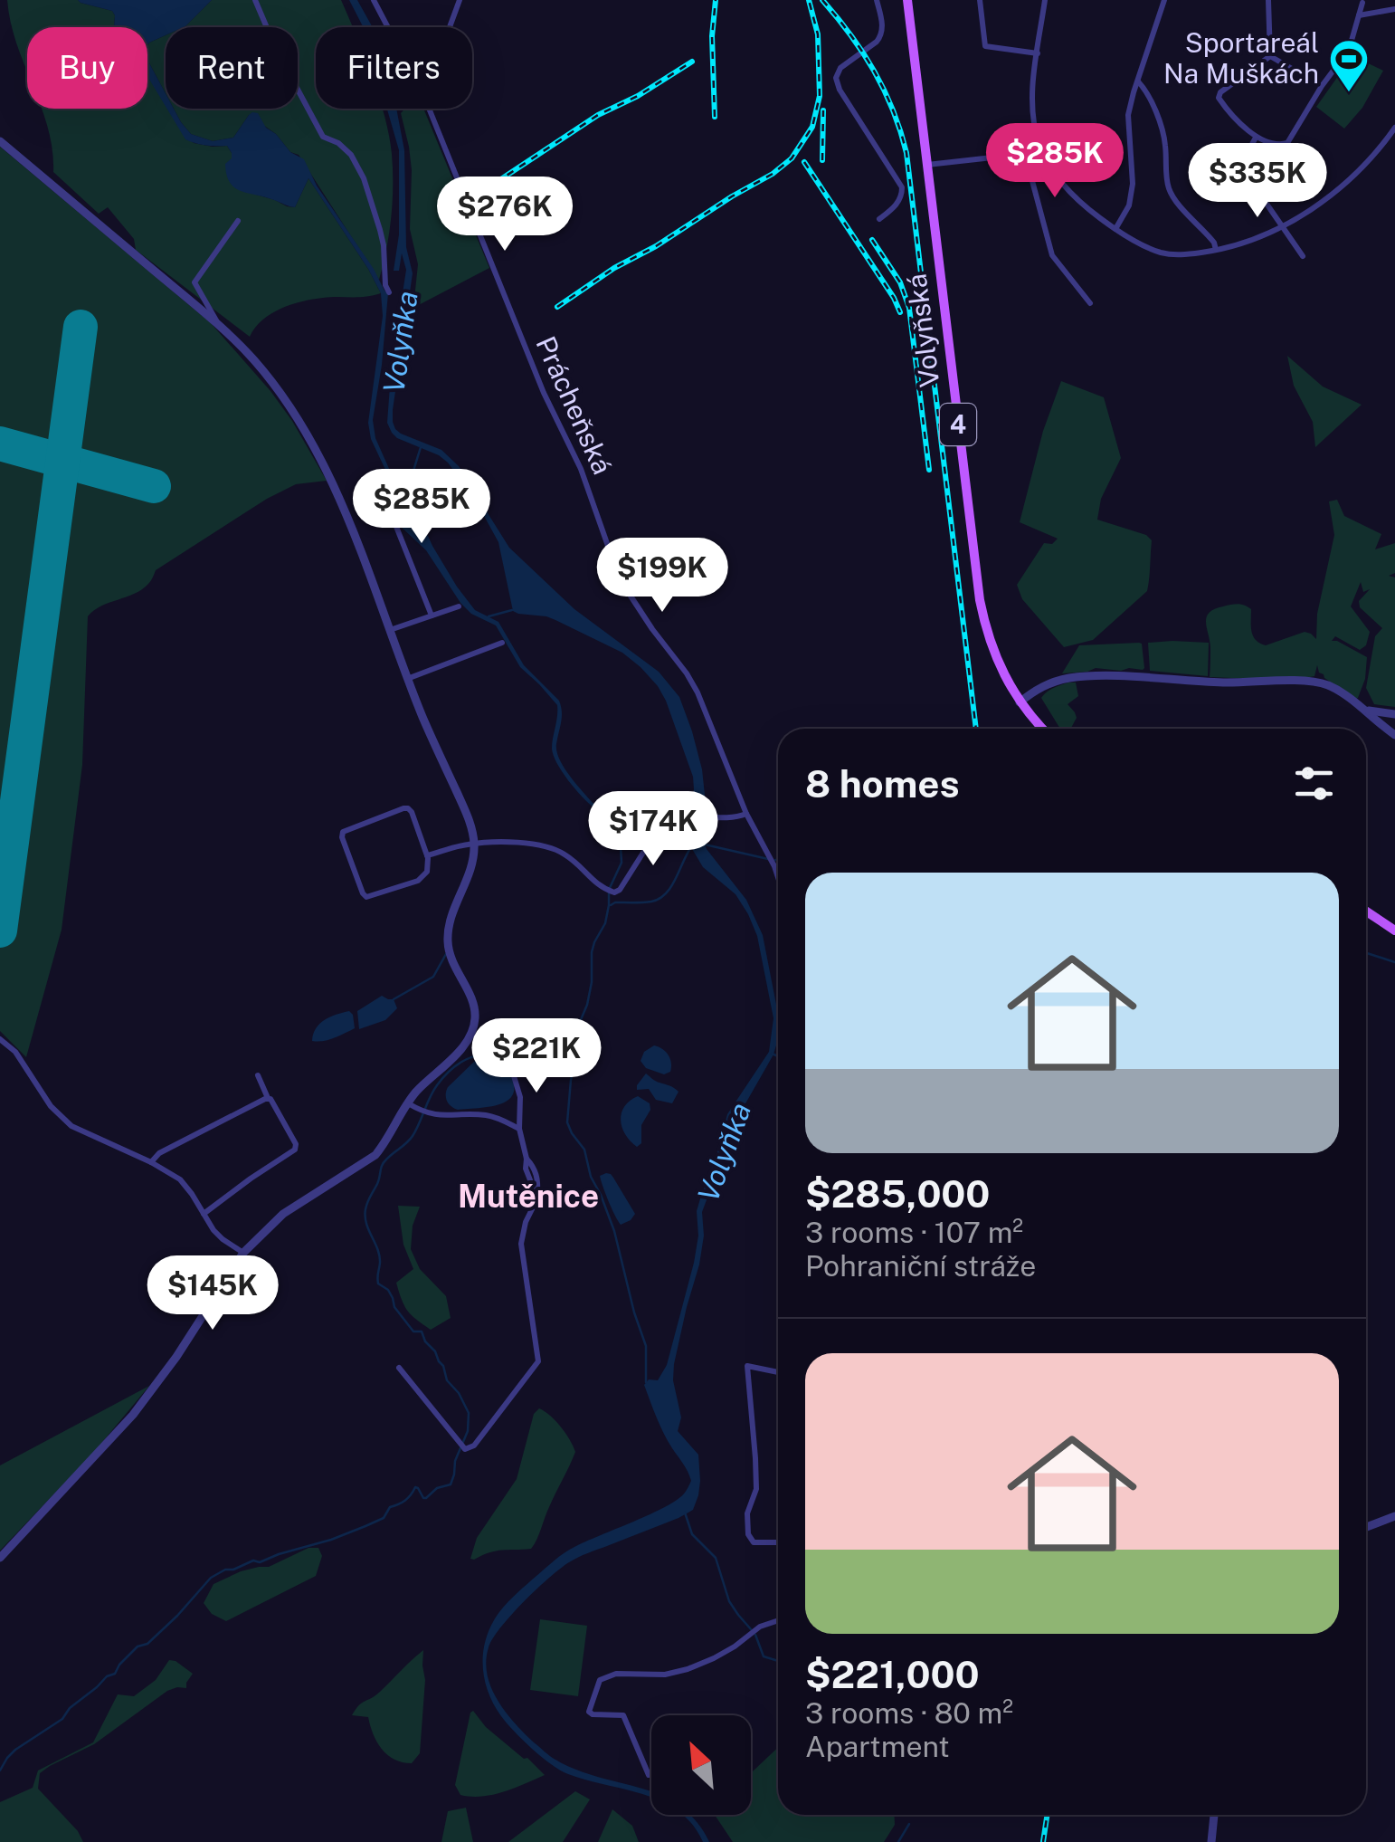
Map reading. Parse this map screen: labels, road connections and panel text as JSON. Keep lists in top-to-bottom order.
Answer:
{
  "streets": {
    "main road": ["Volyňská", "4"],
    "street": ["Prácheňská"]
  },
  "crossings": [
    ["Volyňská", "4"]
  ],
  "districts": ["Mutěnice"],
  "water": ["Volyňka"],
  "places": {
    "sports": ["Sportareál Na Muškách"]
  },
  "north": "top left",
  "page": {
    "chip": ["Buy", "Rent", "Filters"],
    "price": [
      "$285K",
      "$335K",
      "$276K",
      "$285K",
      "$199K",
      "$174K",
      "$221K",
      "$145K"
    ],
    "heading": "8 homes",
    "list": [
      {
        "name": "$285,000",
        "note": "3 rooms · 107 m² · Pohraniční stráže"
      },
      {
        "name": "$221,000",
        "note": "3 rooms · 80 m² · Apartment"
      }
    ]
  }
}
